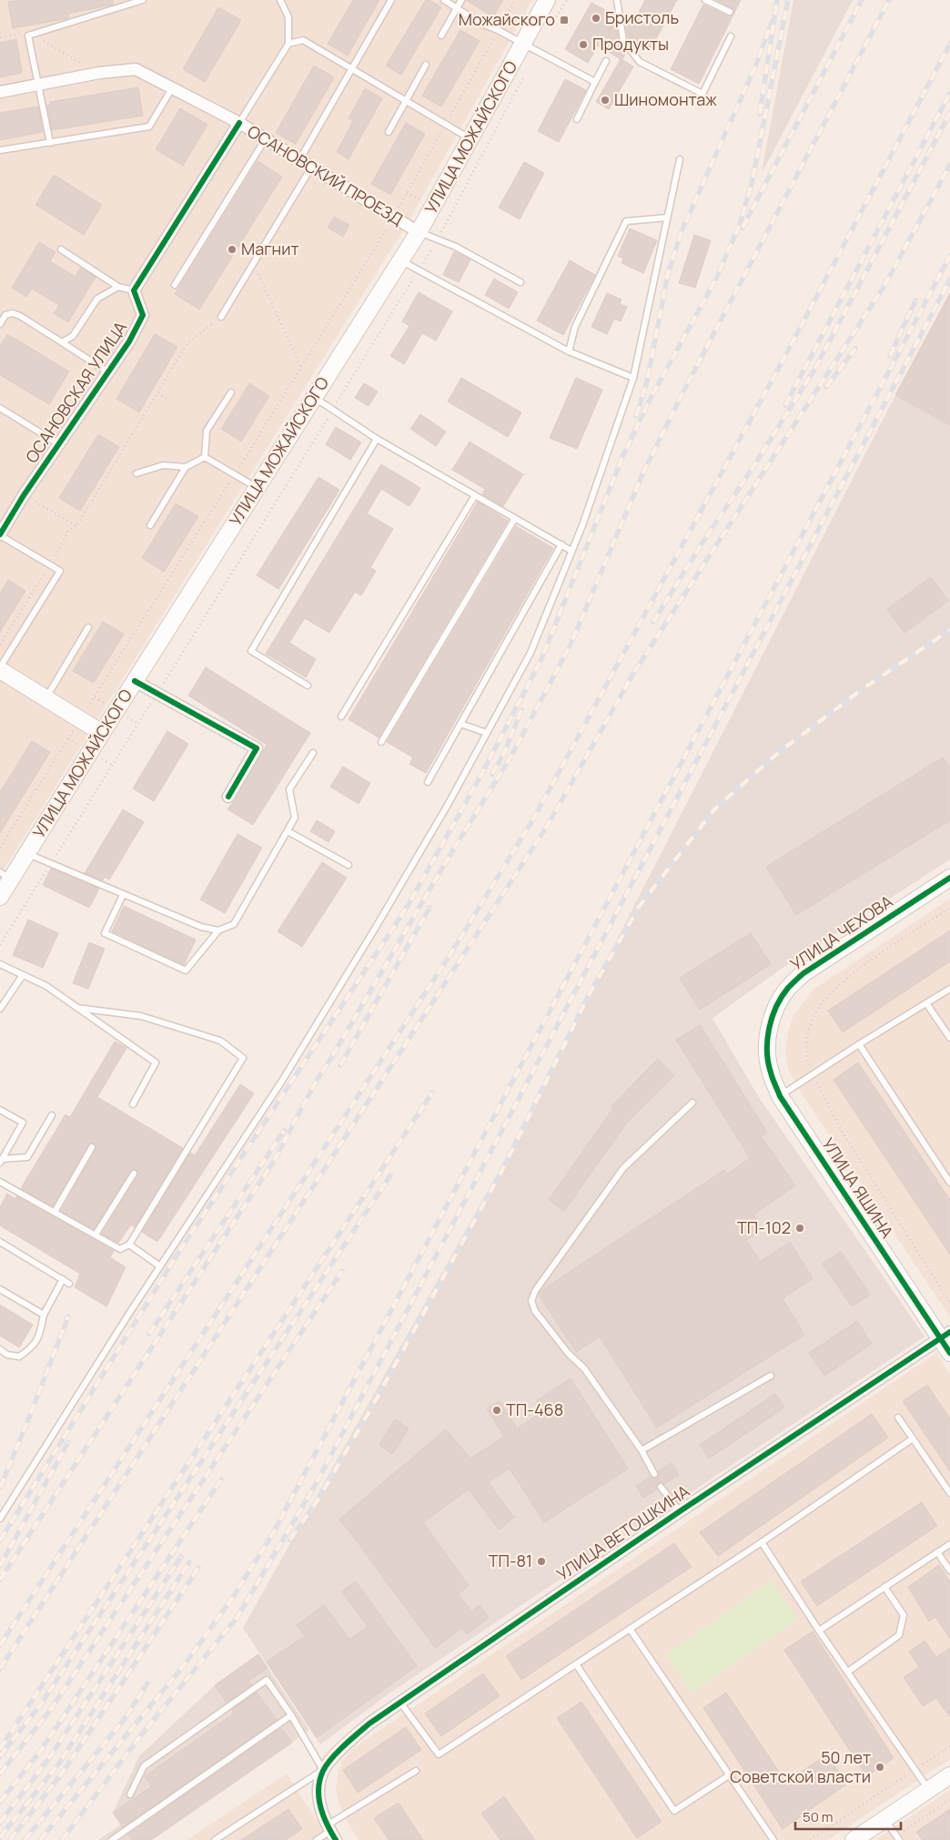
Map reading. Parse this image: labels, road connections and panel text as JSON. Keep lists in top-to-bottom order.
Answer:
{
  "streets": {
    "main road": ["УЛИЦА МОЖАЙСКОГО", "УЛИЦА ЧЕХОВА", "УЛИЦА ЯШИНА"],
    "street": ["ОСАНОВСКИЙ ПРОЕЗД", "ОСАНОВСКАЯ УЛИЦА", "УЛИЦА ВЕТОШКИНА"]
  },
  "crossings": [
    ["УЛИЦА МОЖАЙСКОГО", "ОСАНОВСКИЙ ПРОЕЗД"],
    ["УЛИЦА ЧЕХОВА", "УЛИЦА ЯШИНА"],
    ["УЛИЦА ЯШИНА", "УЛИЦА ВЕТОШКИНА"]
  ],
  "places": {
    "other": [
      "Бристоль",
      "Продукты",
      "Шиномонтаж",
      "Магнит",
      "ТП-102",
      "ТП-468",
      "ТП-81",
      "50 лет Советской власти"
    ],
    "transit": ["Можайского"]
  },
  "scale_bar": "50 m"
}
